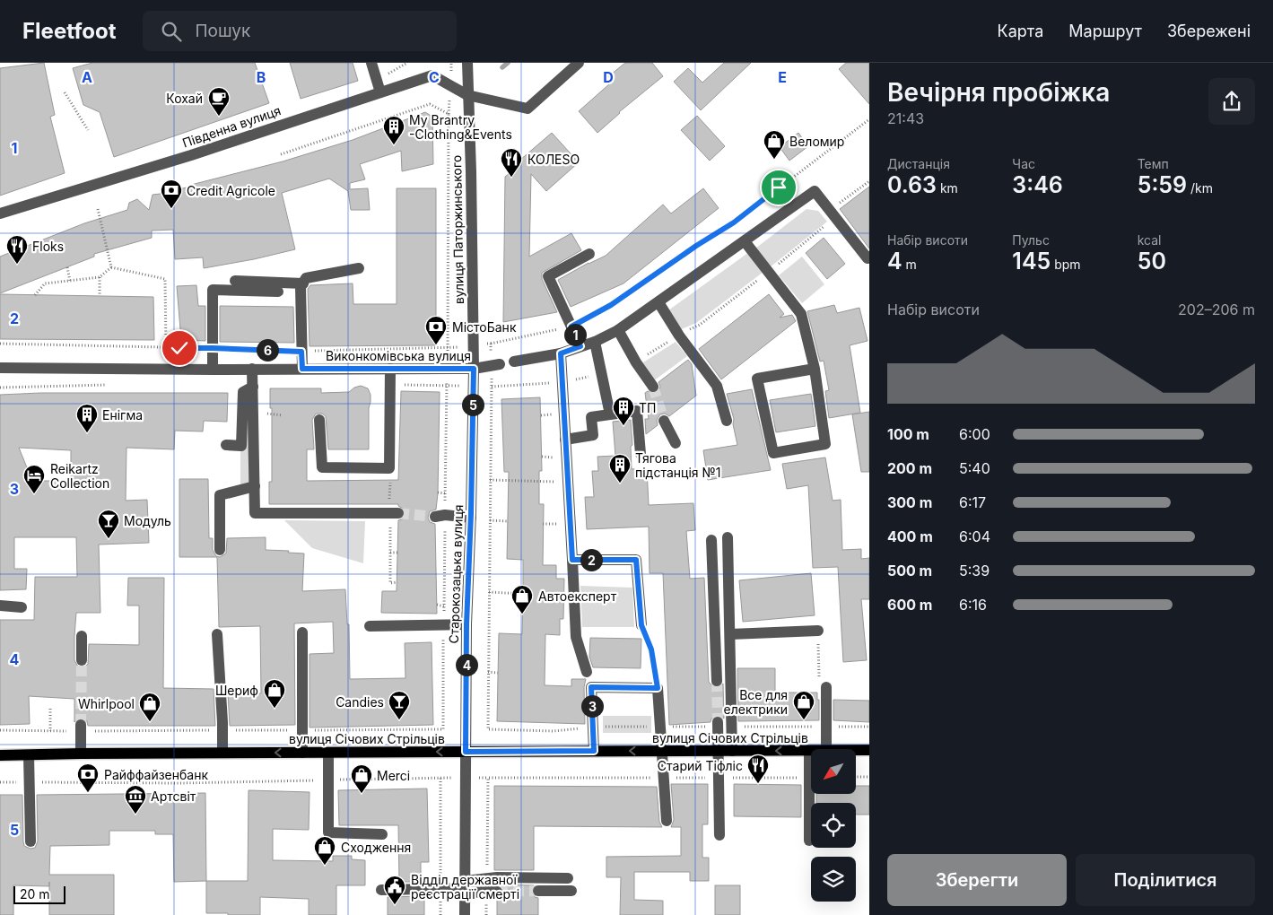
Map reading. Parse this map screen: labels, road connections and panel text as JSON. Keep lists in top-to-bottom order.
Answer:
{
  "streets": {
    "main road": ["вулиця Січових Стрільців"],
    "street": [
      "Південна вулиця",
      "вулиця Паторжинського",
      "Виконкомівська вулиця",
      "Старокозацька вулиця"
    ]
  },
  "crossings": [
    ["Південна вулиця", "вулиця Паторжинського"],
    ["вулиця Паторжинського", "Виконкомівська вулиця"],
    ["вулиця Паторжинського", "Старокозацька вулиця"],
    ["Виконкомівська вулиця", "Старокозацька вулиця"],
    ["Старокозацька вулиця", "вулиця Січових Стрільців"]
  ],
  "one_way": ["вулиця Січових Стрільців"],
  "places": {
    "cafe": ["Кохай"],
    "building": [
      "My Brantry -Clothing&Events",
      "ТП",
      "Енігма",
      "Тягова підстанція №1"
    ],
    "shop": [
      "Веломир",
      "Автоексперт",
      "Шериф",
      "Все для електрики",
      "Whirlpool",
      "Merci",
      "Сходження"
    ],
    "restaurant": ["КОЛЕSO", "Floks", "Старий Тіфліс"],
    "bank": ["Credit Agricole", "МістоБанк", "Райффайзенбанк"],
    "hotel": ["Reikartz Collection"],
    "bar": ["Модуль", "Candies"],
    "museum": ["Артсвіт"],
    "public building": ["Відділ державної реєстрації смерті"]
  },
  "scale_bar": "20 m",
  "north": "bottom left",
  "page": {
    "header": "Fleetfoot",
    "search": "Пошук",
    "nav": ["Карта", "Маршрут", "Збережені"],
    "heading": ["Вечірня пробіжка", "21:43"],
    "stats": [
      ["Дистанція", "0.63 km"],
      ["Час", "3:46"],
      ["Темп", "5:59 /km"],
      ["Набір висоти", "4 m"],
      ["Пульс", "145 bpm"],
      ["kcal", "50"]
    ],
    "chart": ["Набір висоти", "202–206 m"],
    "pins": [
      "1",
      "6",
      "5",
      "2",
      "4",
      "3"
    ],
    "list": [
      {
        "name": "100 m",
        "note": "6:00"
      },
      {
        "name": "200 m",
        "note": "5:40"
      },
      {
        "name": "300 m",
        "note": "6:17"
      },
      {
        "name": "400 m",
        "note": "6:04"
      },
      {
        "name": "500 m",
        "note": "5:39"
      },
      {
        "name": "600 m",
        "note": "6:16"
      }
    ],
    "buttons": ["Зберегти", "Поділитися"],
    "scale": "20 m"
  },
  "grid": {
    "columns": [
      "A",
      "B",
      "C",
      "D",
      "E"
    ],
    "rows": [
      "1",
      "2",
      "3",
      "4",
      "5"
    ]
  }
}
